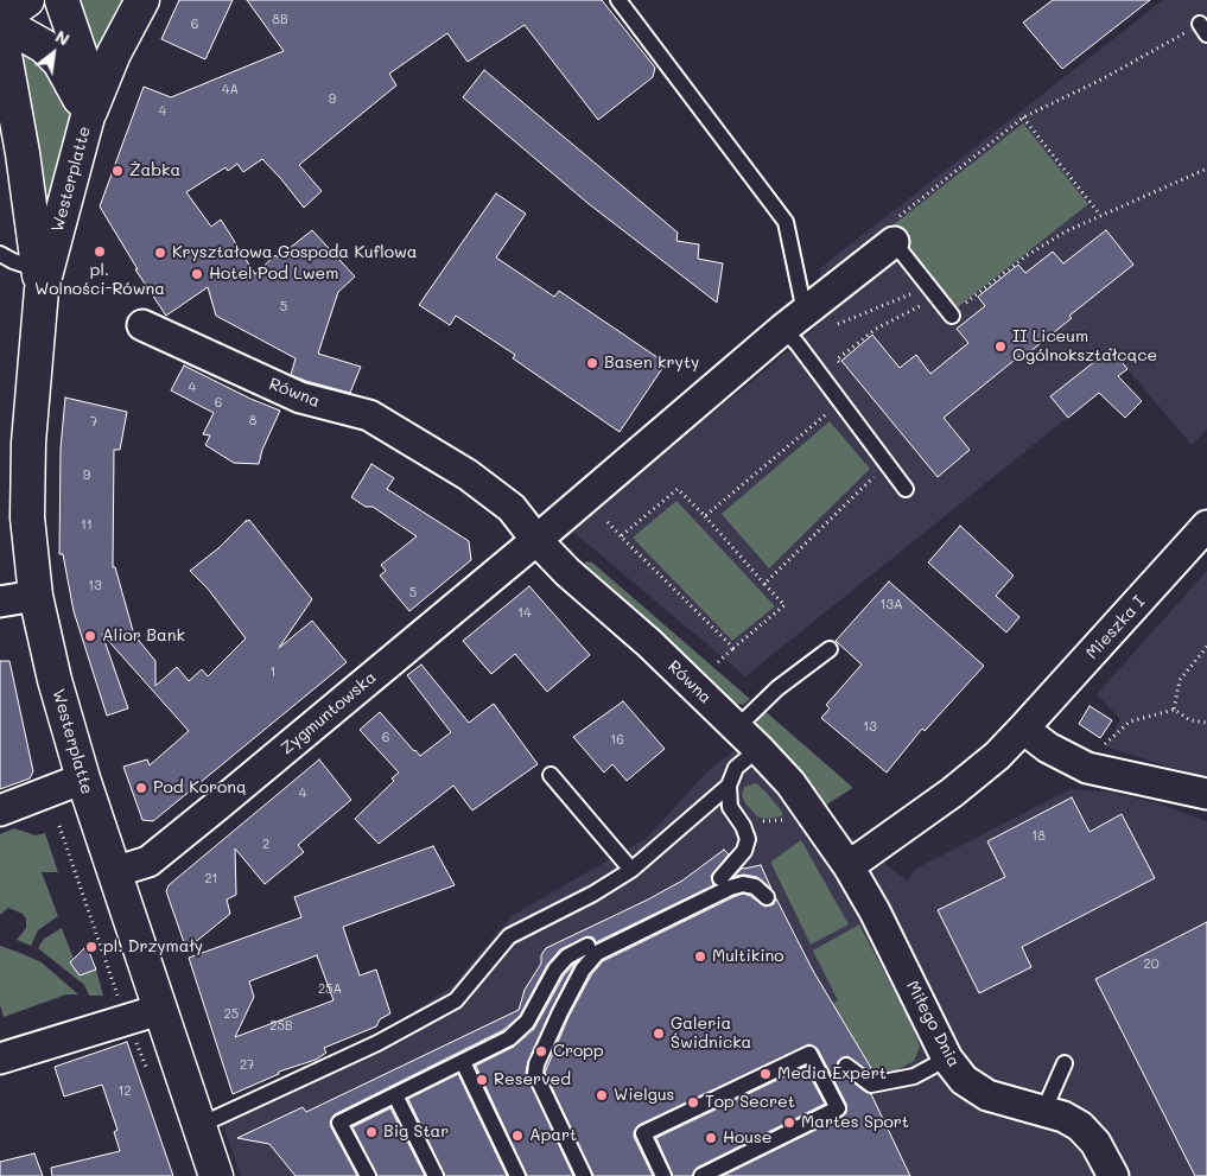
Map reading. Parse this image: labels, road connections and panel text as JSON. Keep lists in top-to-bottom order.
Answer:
{
  "streets": {
    "street": [
      "Westerplatte",
      "Równa",
      "Mieszka I",
      "Zygmuntowska",
      "Miłego Dnia"
    ]
  },
  "crossings": [
    ["Westerplatte", "Zygmuntowska"],
    ["Równa", "Zygmuntowska"],
    ["Równa", "Miłego Dnia"]
  ],
  "places": [
    "Żabka",
    "pl. Wolności-Równa",
    "Kryształowa Gospoda Kuflowa",
    "Hotel Pod Lwem",
    "II Liceum Ogólnokształcące",
    "Basen kryty",
    "Alior Bank",
    "Pod Koroną",
    "pl. Drzymały",
    "Multikino",
    "Galeria Świdnicka",
    "Cropp",
    "Media Expert",
    "Reserved",
    "Wielgus",
    "Top Secret",
    "Martes Sport",
    "Big Star",
    "Apart",
    "House"
  ],
  "house_numbers": [
    "8B",
    "6",
    "4A",
    "9",
    "4",
    "5",
    "4",
    "6",
    "8",
    "7",
    "9",
    "11",
    "13",
    "5",
    "13A",
    "14",
    "1",
    "13",
    "6",
    "16",
    "4",
    "18",
    "2",
    "21",
    "20",
    "25A",
    "25",
    "25B",
    "27",
    "12"
  ],
  "north": "top right"
}
